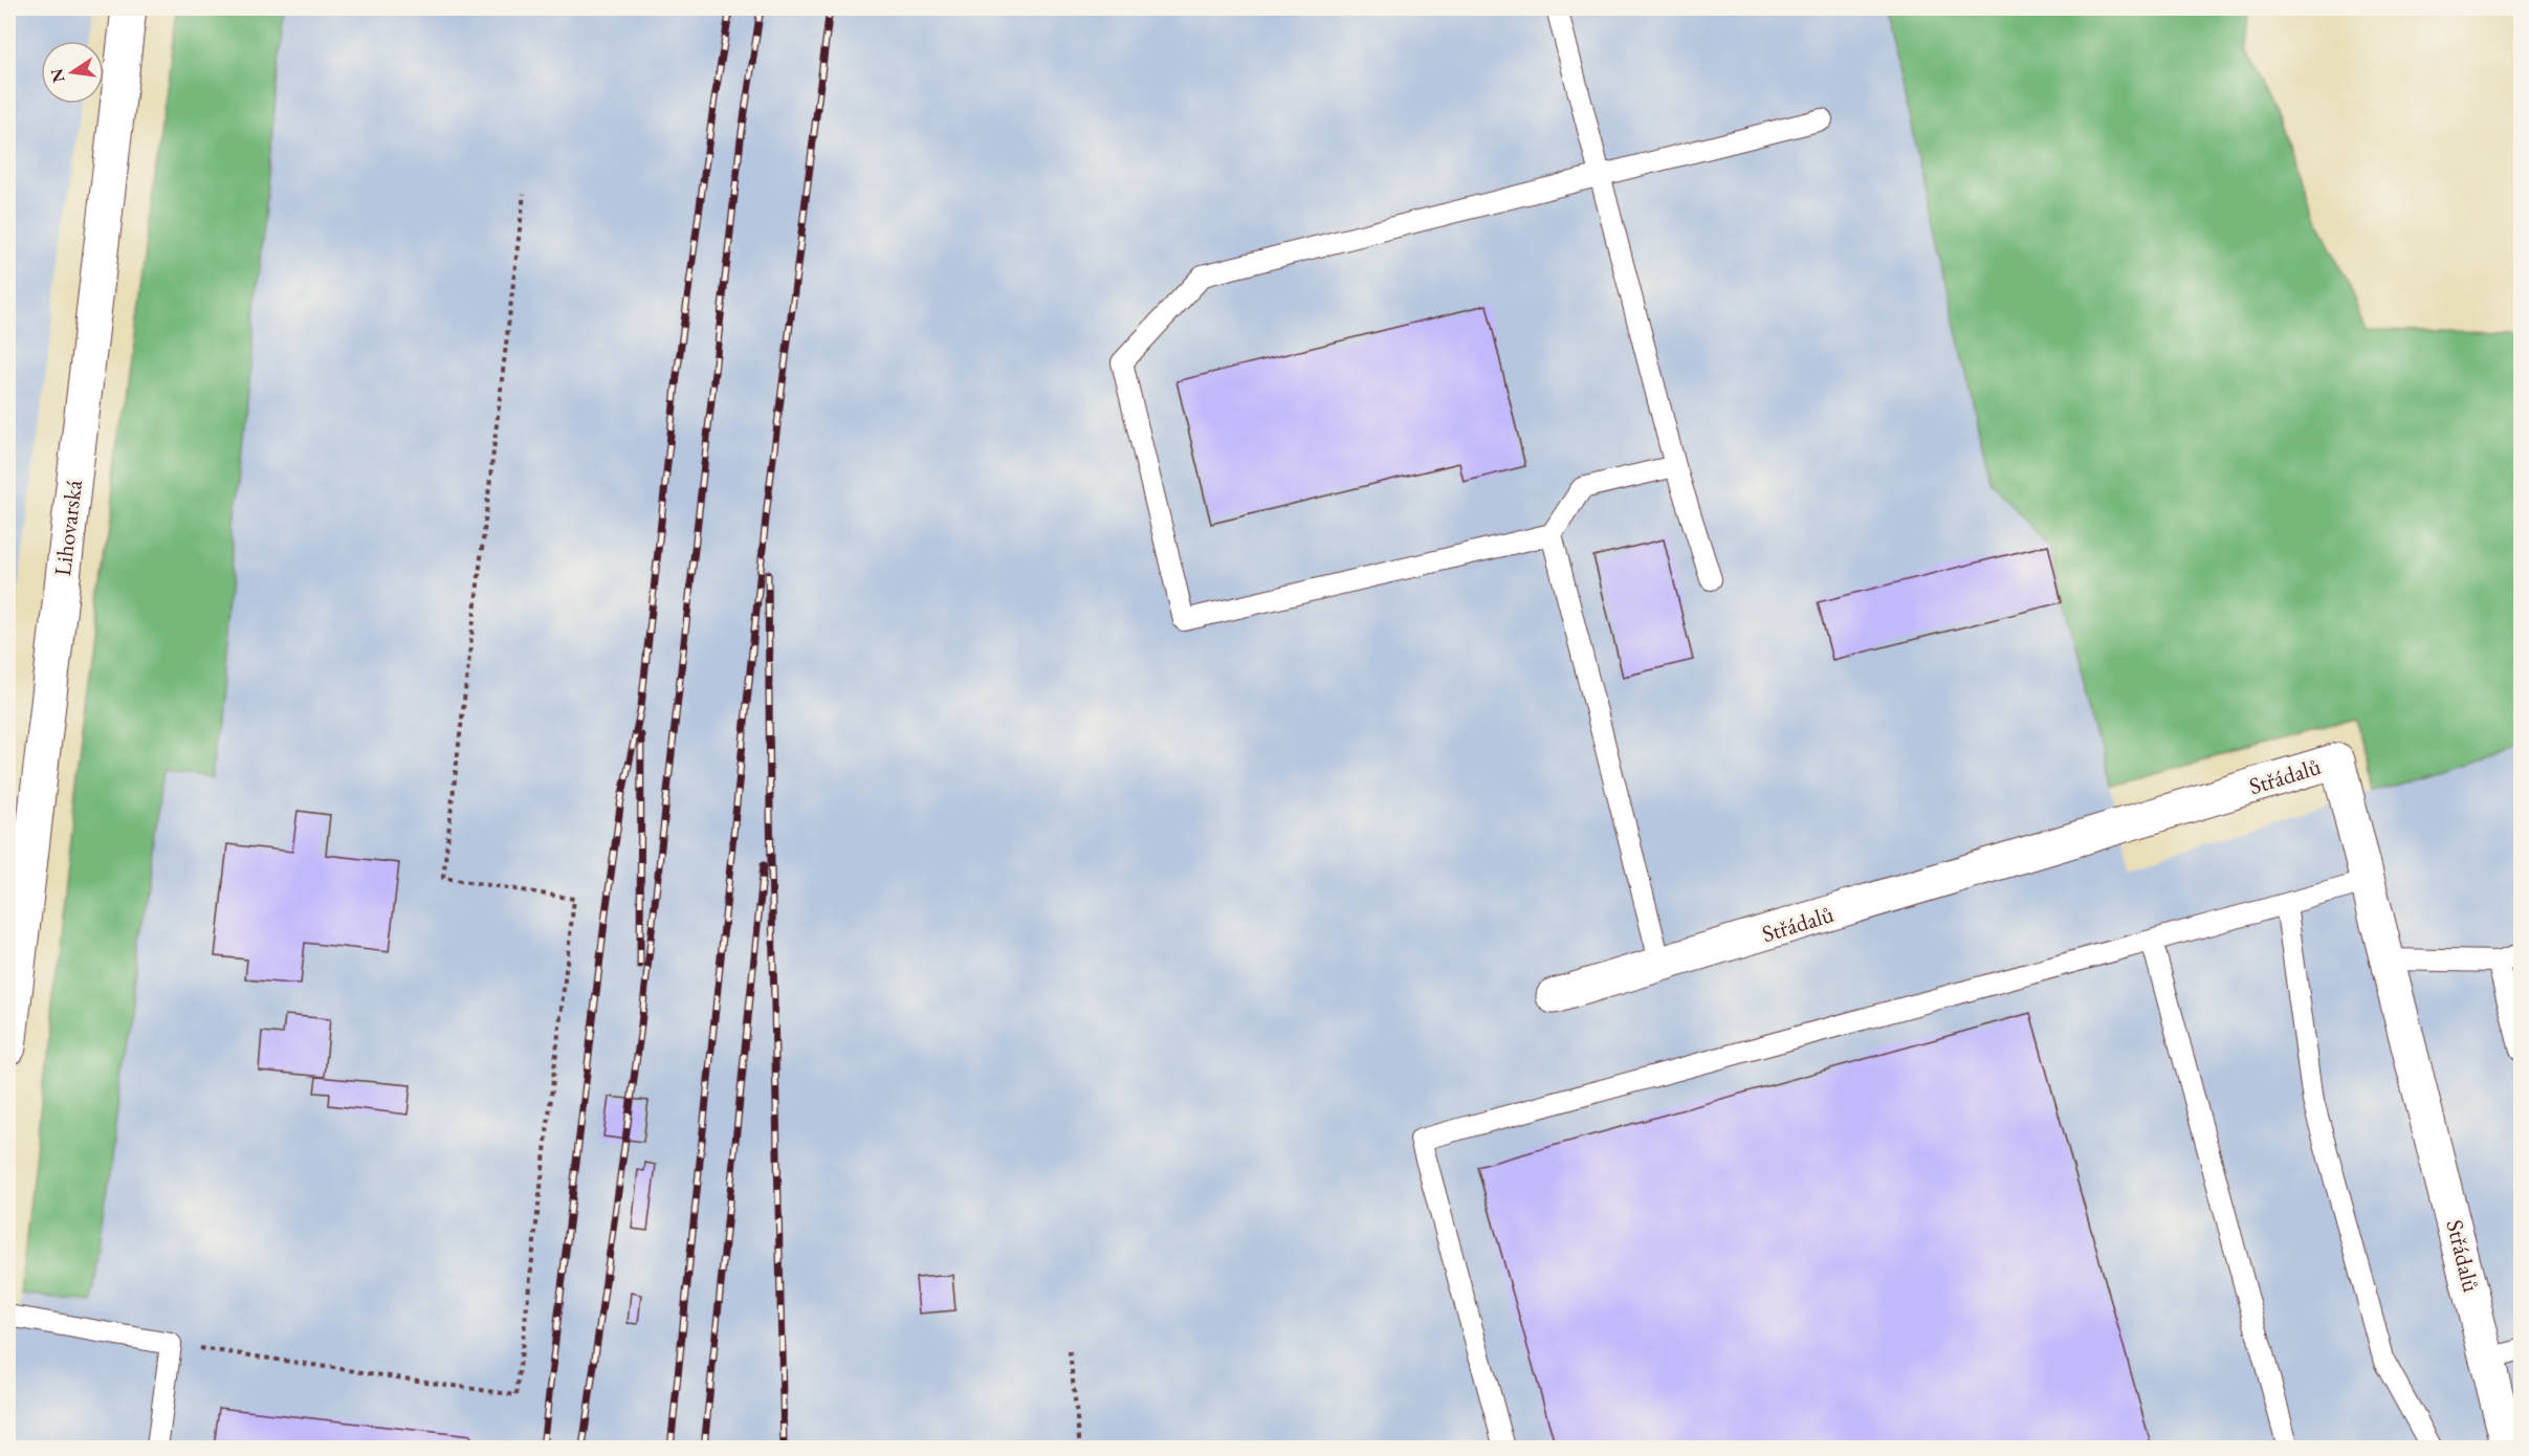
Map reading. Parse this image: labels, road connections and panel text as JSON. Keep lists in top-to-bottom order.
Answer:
{
  "streets": {
    "street": ["Lihovarská", "Střádalů"]
  },
  "north": "left"
}
